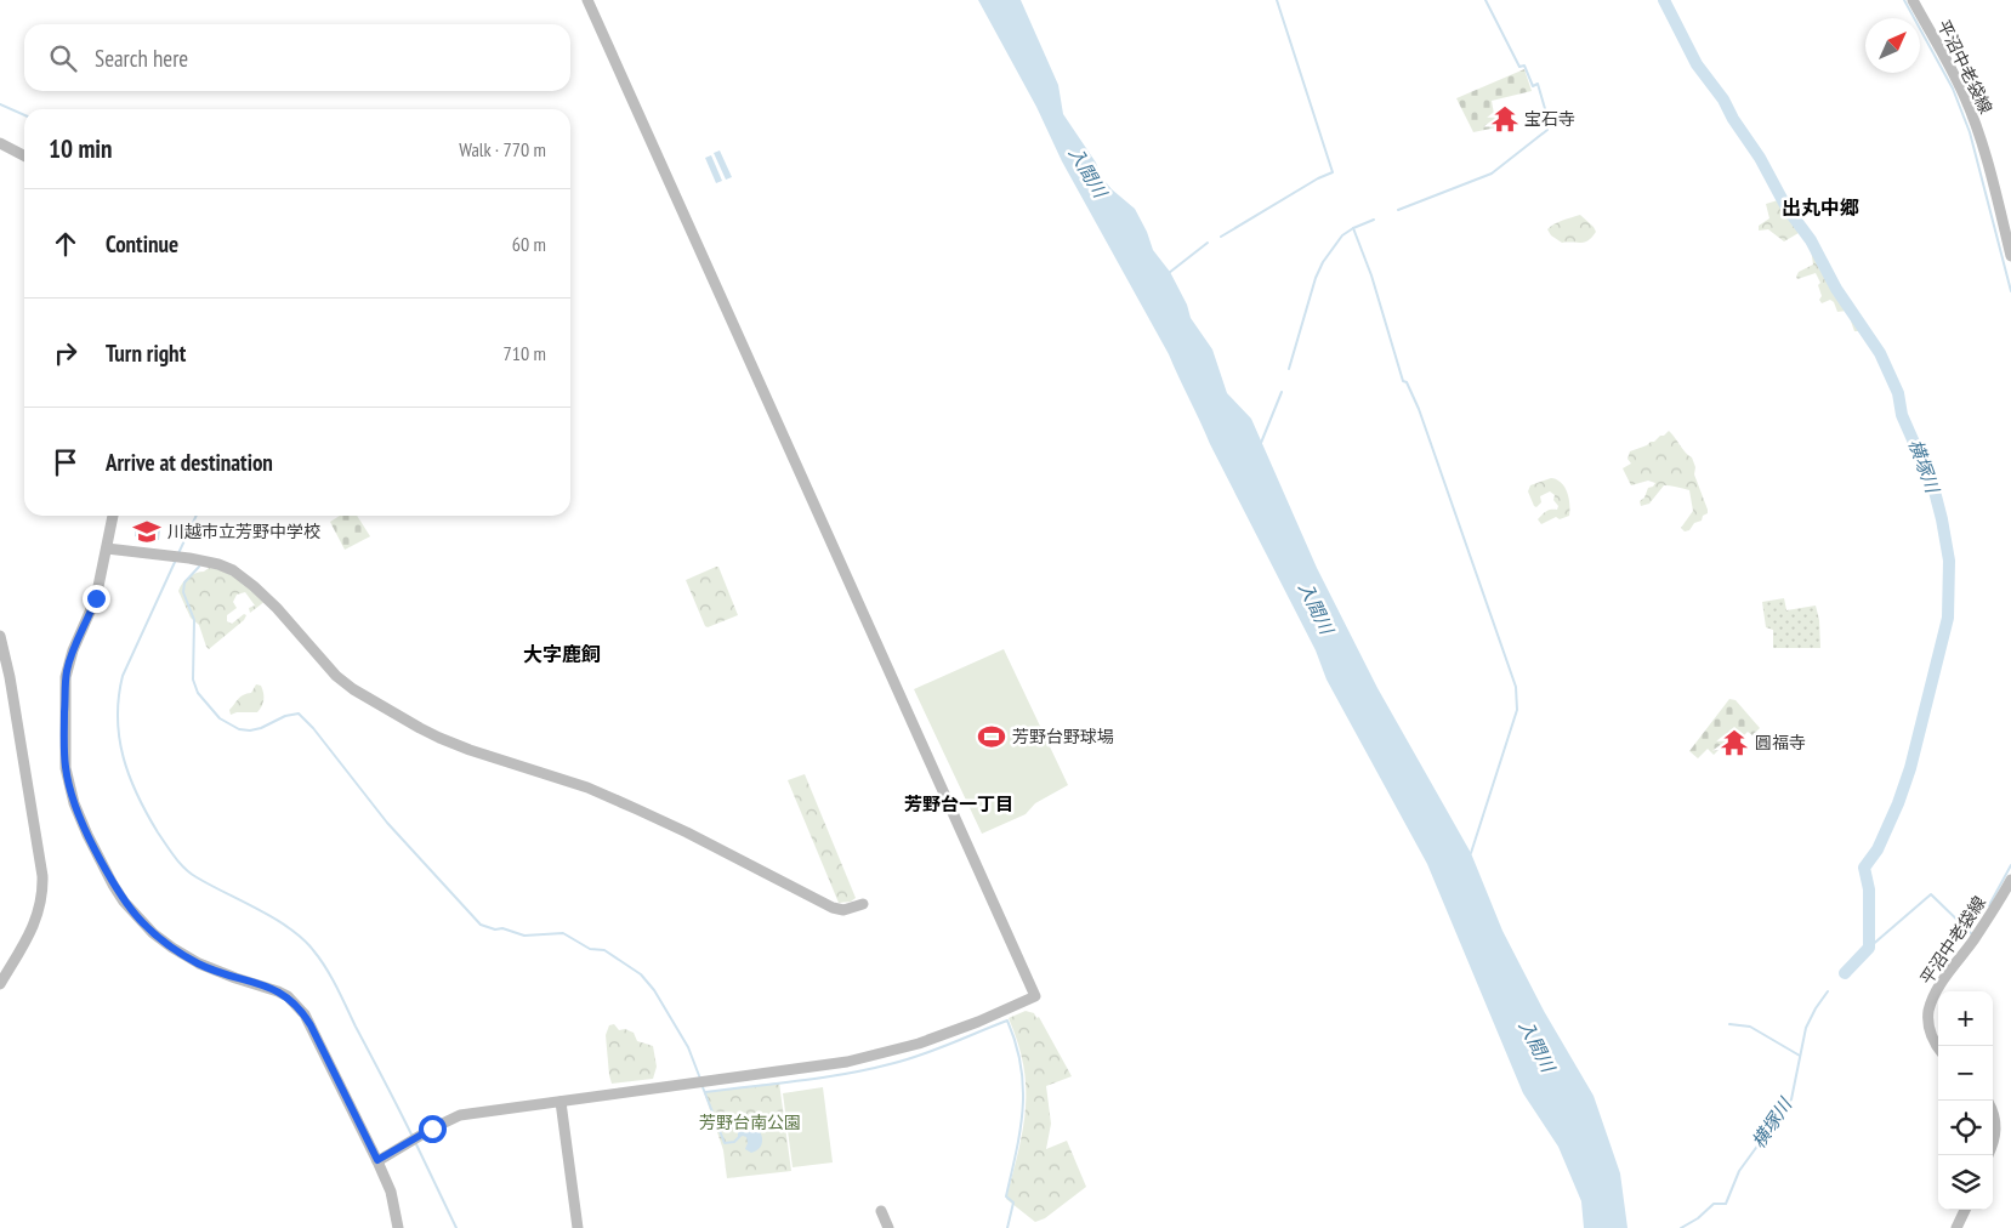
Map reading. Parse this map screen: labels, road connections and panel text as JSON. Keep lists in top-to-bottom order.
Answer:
{
  "streets": {
    "street": ["平沼中老袋線"]
  },
  "districts": ["出丸中郷", "大字鹿飼", "芳野台一丁目"],
  "water": ["入間川", "横塚川"],
  "parks": ["芳野台南公園"],
  "places": {
    "temple": ["宝石寺", "圓福寺"],
    "school or university": ["川越市立芳野中学校"],
    "sports": ["芳野台野球場"]
  },
  "north": "top right",
  "page": {
    "search": "Search here",
    "heading": ["10 min", "Walk · 770 m"],
    "list": [
      ["Continue", "60 m"],
      ["Turn right", "710 m"],
      "Arrive at destination"
    ],
    "map_buttons": ["+", "−"]
  }
}
